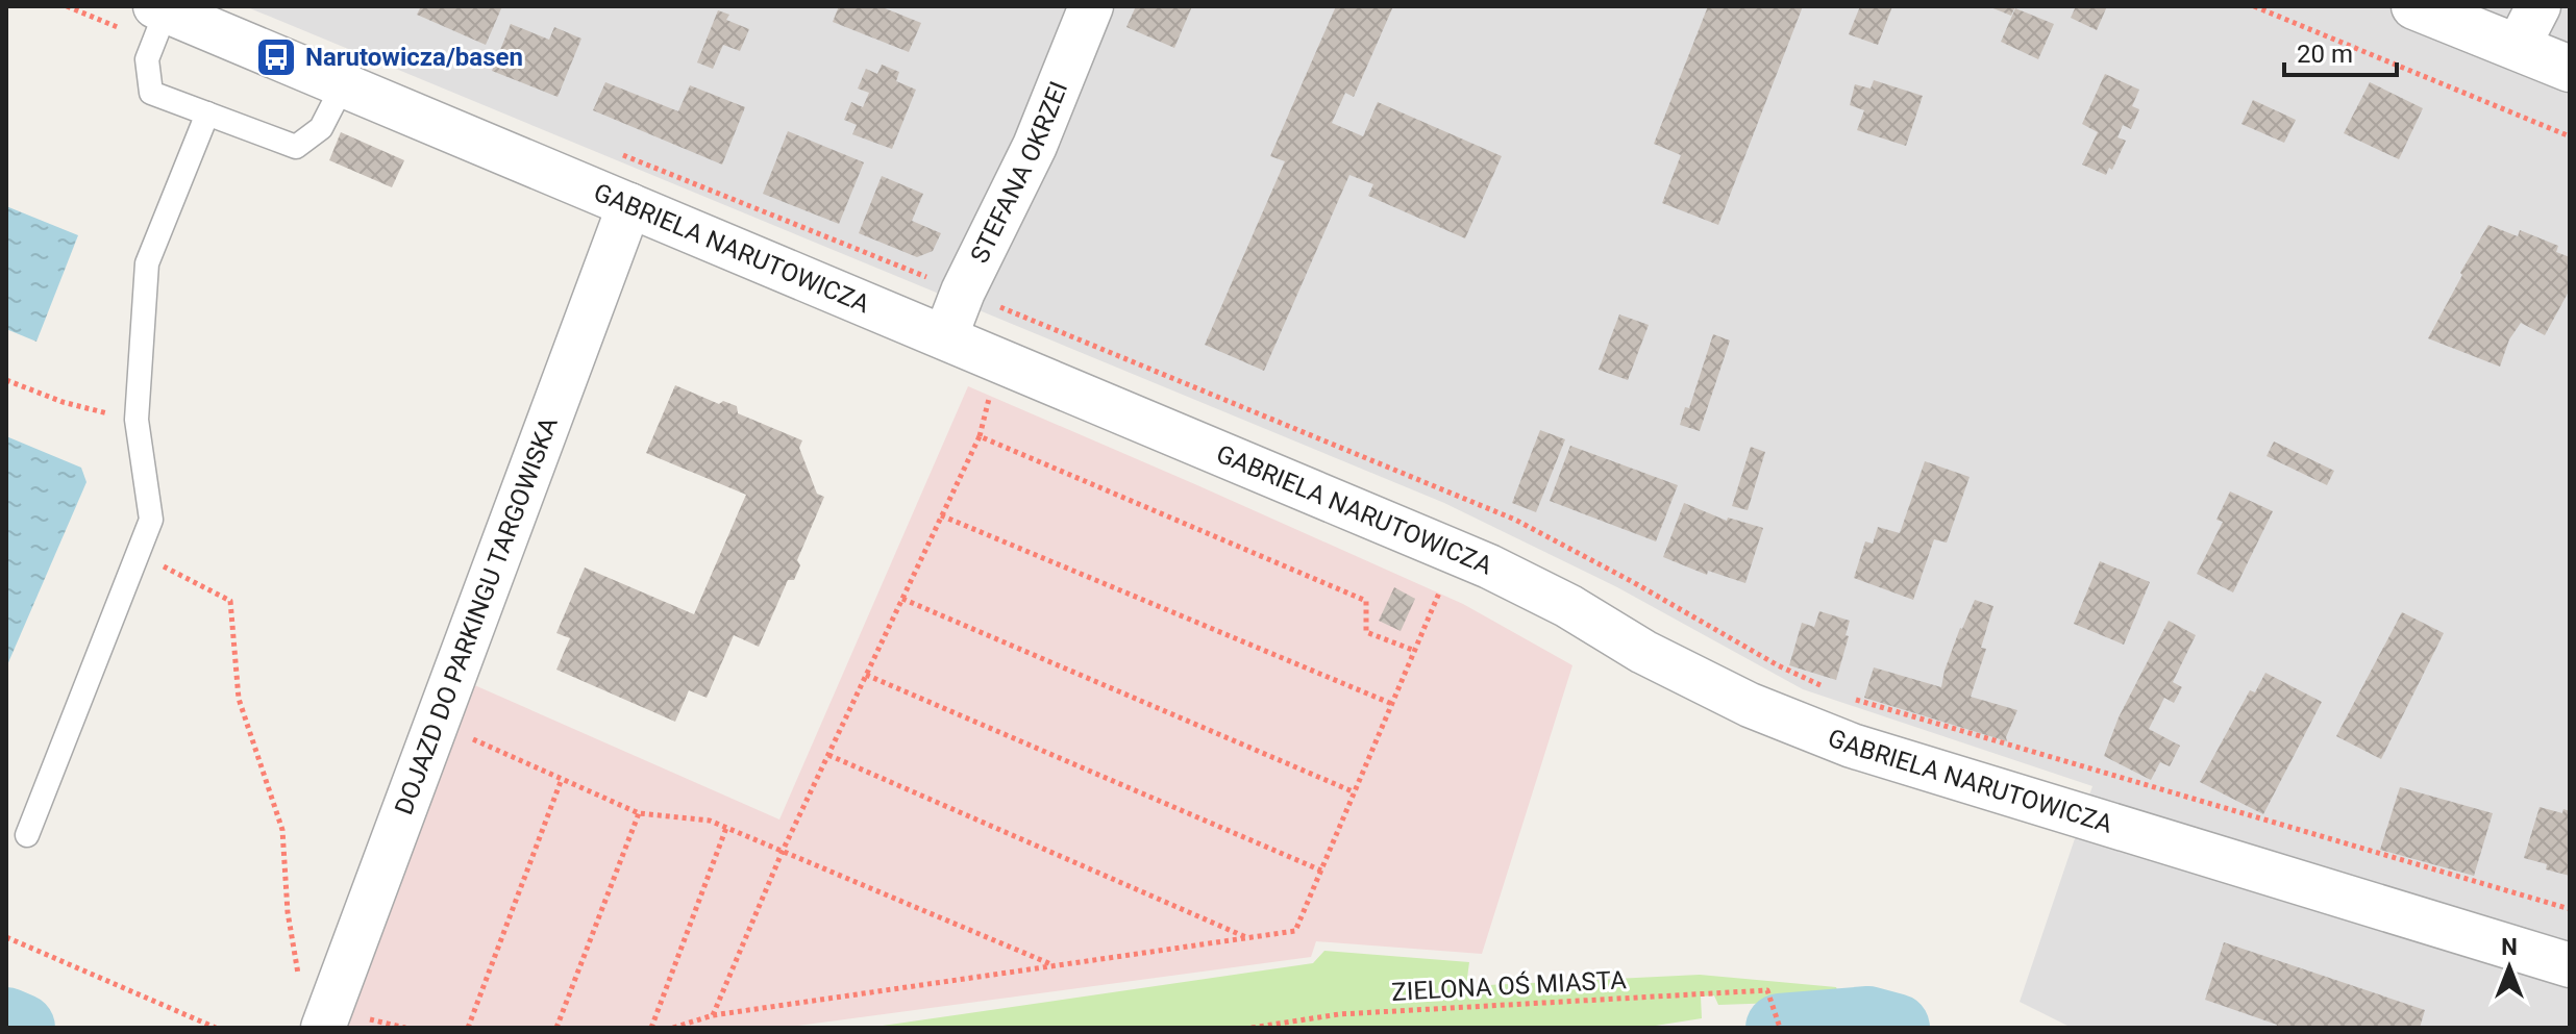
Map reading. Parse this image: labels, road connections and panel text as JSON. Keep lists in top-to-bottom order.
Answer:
{
  "streets": {
    "street": ["STEFANA OKRZEI", "GABRIELA NARUTOWICZA", "DOJAZD DO PARKINGU TARGOWISKA"],
    "path": ["ZIELONA OŚ MIASTA"]
  },
  "crossings": [
    ["STEFANA OKRZEI", "GABRIELA NARUTOWICZA"],
    ["GABRIELA NARUTOWICZA", "DOJAZD DO PARKINGU TARGOWISKA"]
  ],
  "places": {
    "bus stop": ["Narutowicza/basen"]
  },
  "scale_bar": "20 m",
  "north": "top"
}
